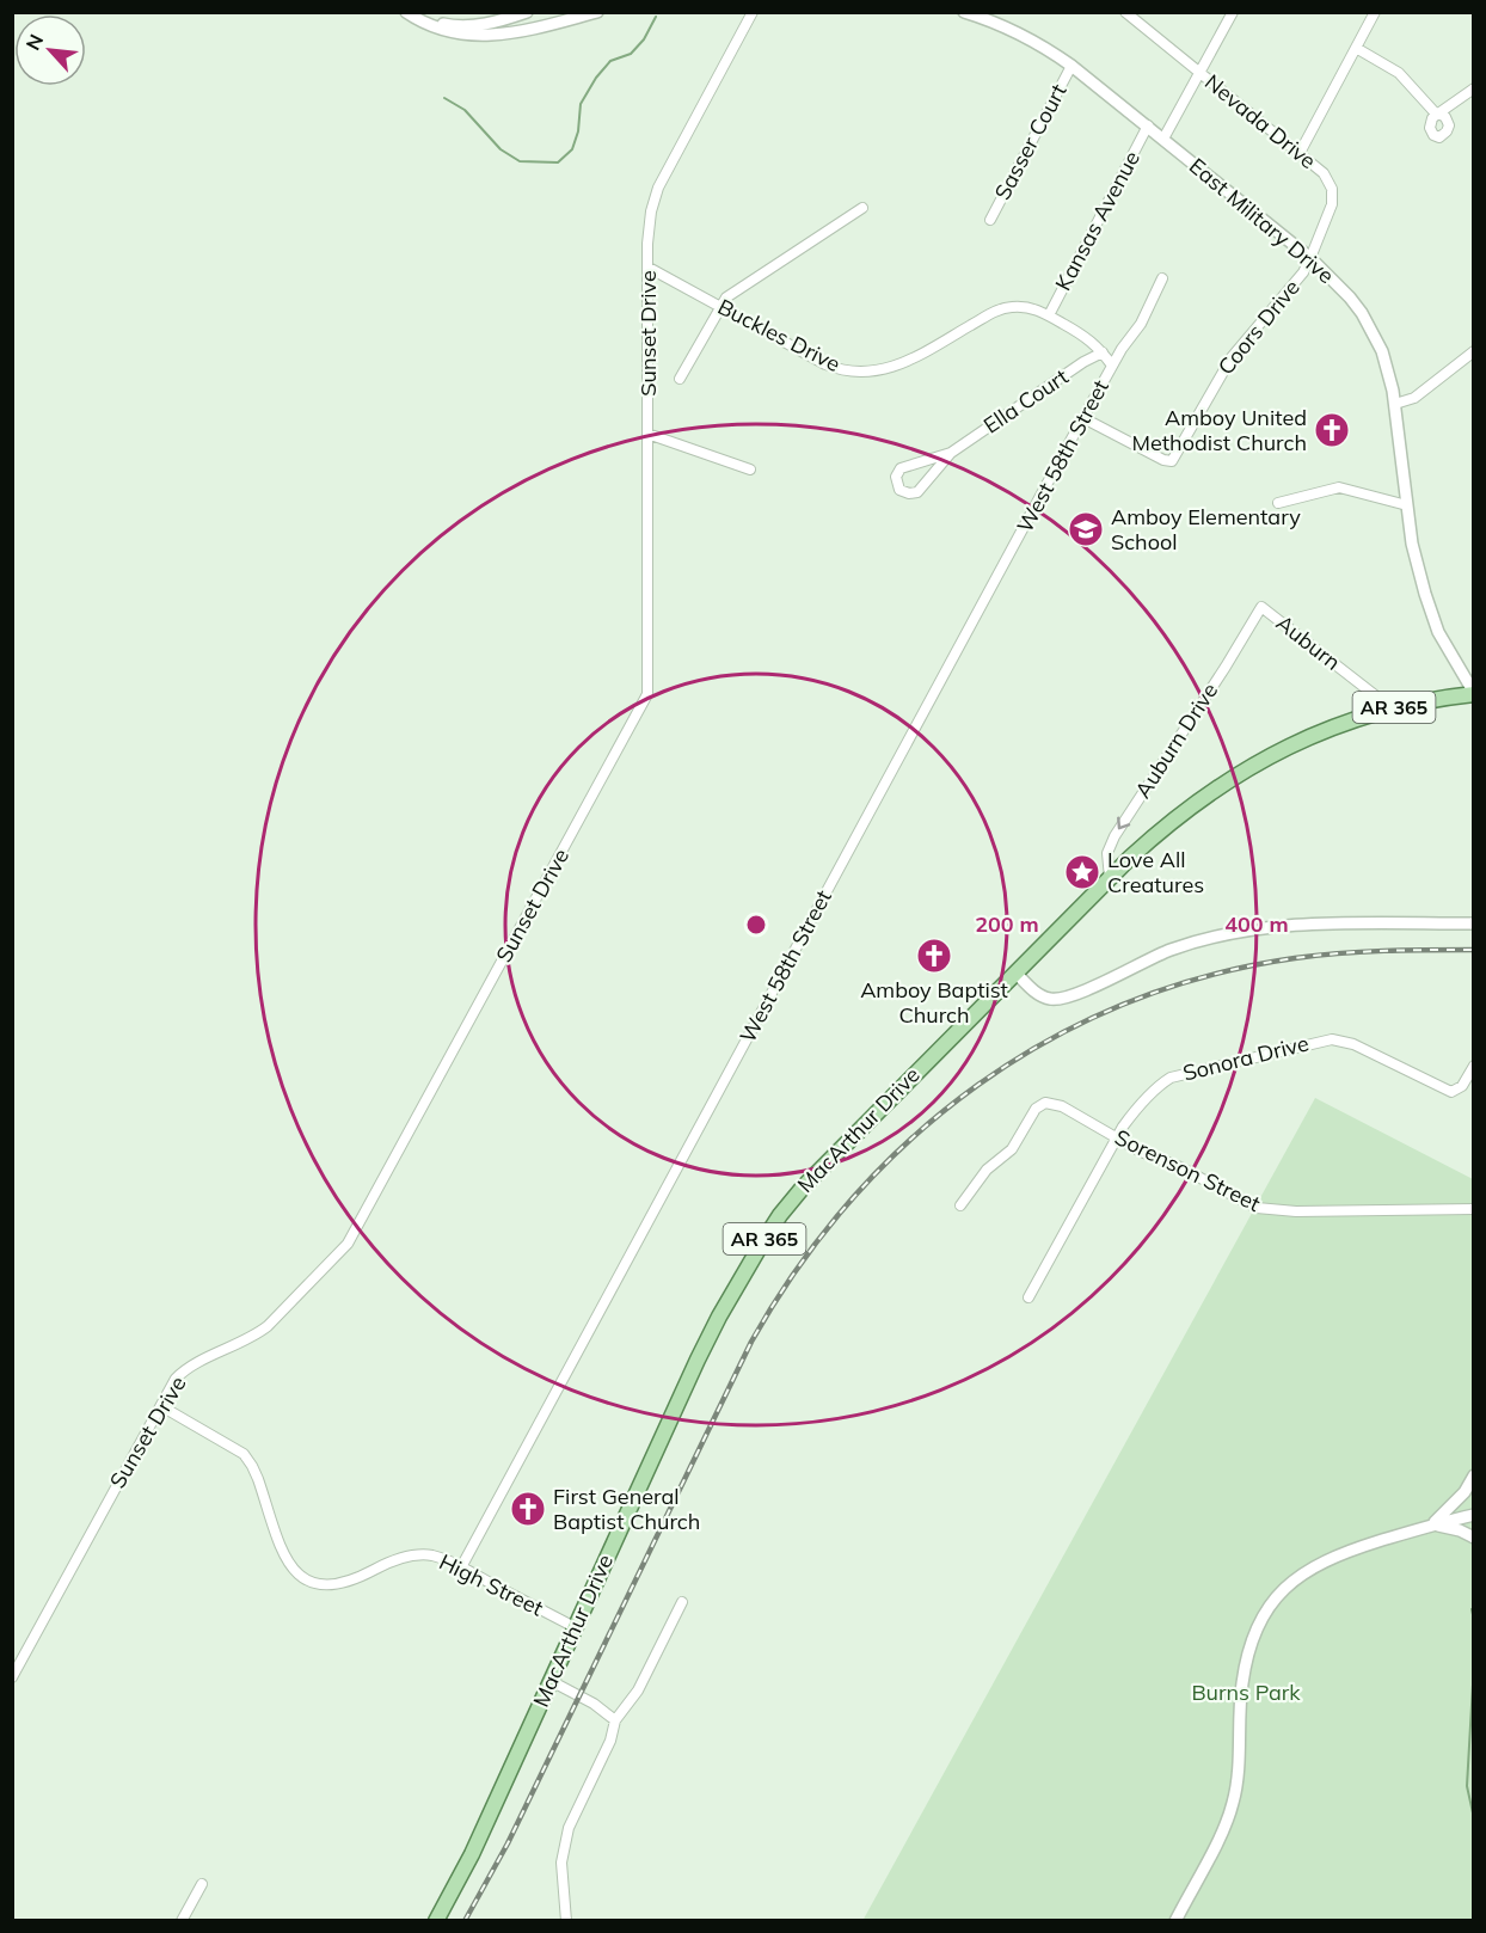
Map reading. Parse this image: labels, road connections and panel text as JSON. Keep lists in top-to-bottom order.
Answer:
{
  "streets": {
    "main road": ["AR 365", "MacArthur Drive"],
    "street": [
      "Nevada Drive",
      "Sasser Court",
      "Kansas Avenue",
      "East Military Drive",
      "Coors Drive",
      "Sunset Drive",
      "Buckles Drive",
      "Ella Court",
      "West 58th Street",
      "Auburn",
      "Auburn Drive",
      "Sonora Drive",
      "Sorenson Street",
      "High Street"
    ]
  },
  "crossings": [
    ["Nevada Drive", "Kansas Avenue"],
    ["Nevada Drive", "East Military Drive"],
    ["Nevada Drive", "Coors Drive"],
    ["Sasser Court", "East Military Drive"],
    ["Kansas Avenue", "East Military Drive"],
    ["Kansas Avenue", "Buckles Drive"],
    ["East Military Drive", "Coors Drive"],
    ["East Military Drive", "MacArthur Drive"],
    ["Coors Drive", "West 58th Street"],
    ["Sunset Drive", "Buckles Drive"],
    ["Sunset Drive", "High Street"],
    ["Buckles Drive", "Ella Court"],
    ["Buckles Drive", "West 58th Street"],
    ["Ella Court", "West 58th Street"],
    ["West 58th Street", "High Street"],
    ["Auburn", "Auburn Drive"],
    ["Auburn", "MacArthur Drive"],
    ["Auburn Drive", "MacArthur Drive"],
    ["Sonora Drive", "Sorenson Street"],
    ["MacArthur Drive", "High Street"]
  ],
  "one_way": ["Auburn Drive"],
  "parks": ["Burns Park"],
  "places": {
    "church": ["Amboy United Methodist Church", "Amboy Baptist Church", "First General Baptist Church"],
    "school or university": ["Amboy Elementary School"],
    "place": ["Love All Creatures"]
  },
  "north": "top left",
  "rings": ["200 m", "400 m"]
}
